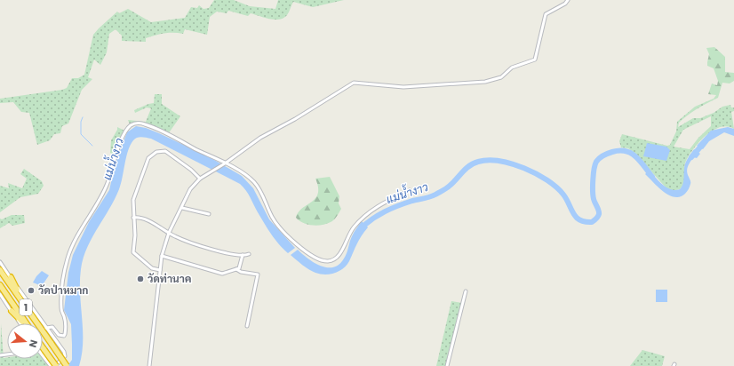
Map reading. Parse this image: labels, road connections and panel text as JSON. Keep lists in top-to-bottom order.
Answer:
{
  "streets": {
    "highway": ["1"]
  },
  "water": ["แม่น้ำงาว"],
  "places": ["วัดท่านาค", "วัดป่าหมาก"],
  "north": "right"
}
